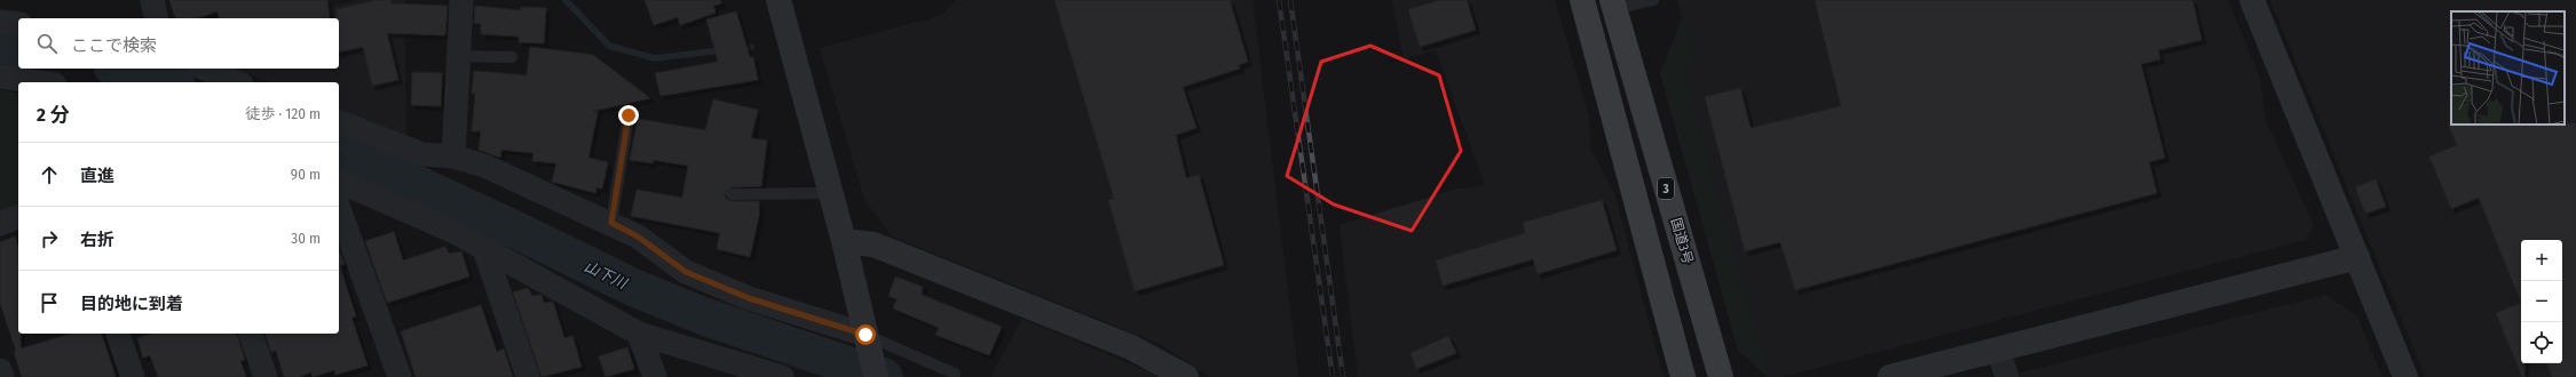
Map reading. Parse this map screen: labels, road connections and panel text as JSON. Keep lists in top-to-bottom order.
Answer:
{
  "streets": {
    "highway": ["3", "国道3号"]
  },
  "water": ["山下川"],
  "page": {
    "search": "ここで検索",
    "heading": ["2 分", "徒歩 · 120 m"],
    "list": [
      ["直進", "90 m"],
      ["右折", "30 m"],
      "目的地に到着"
    ],
    "map_buttons": ["+", "−"]
  }
}
